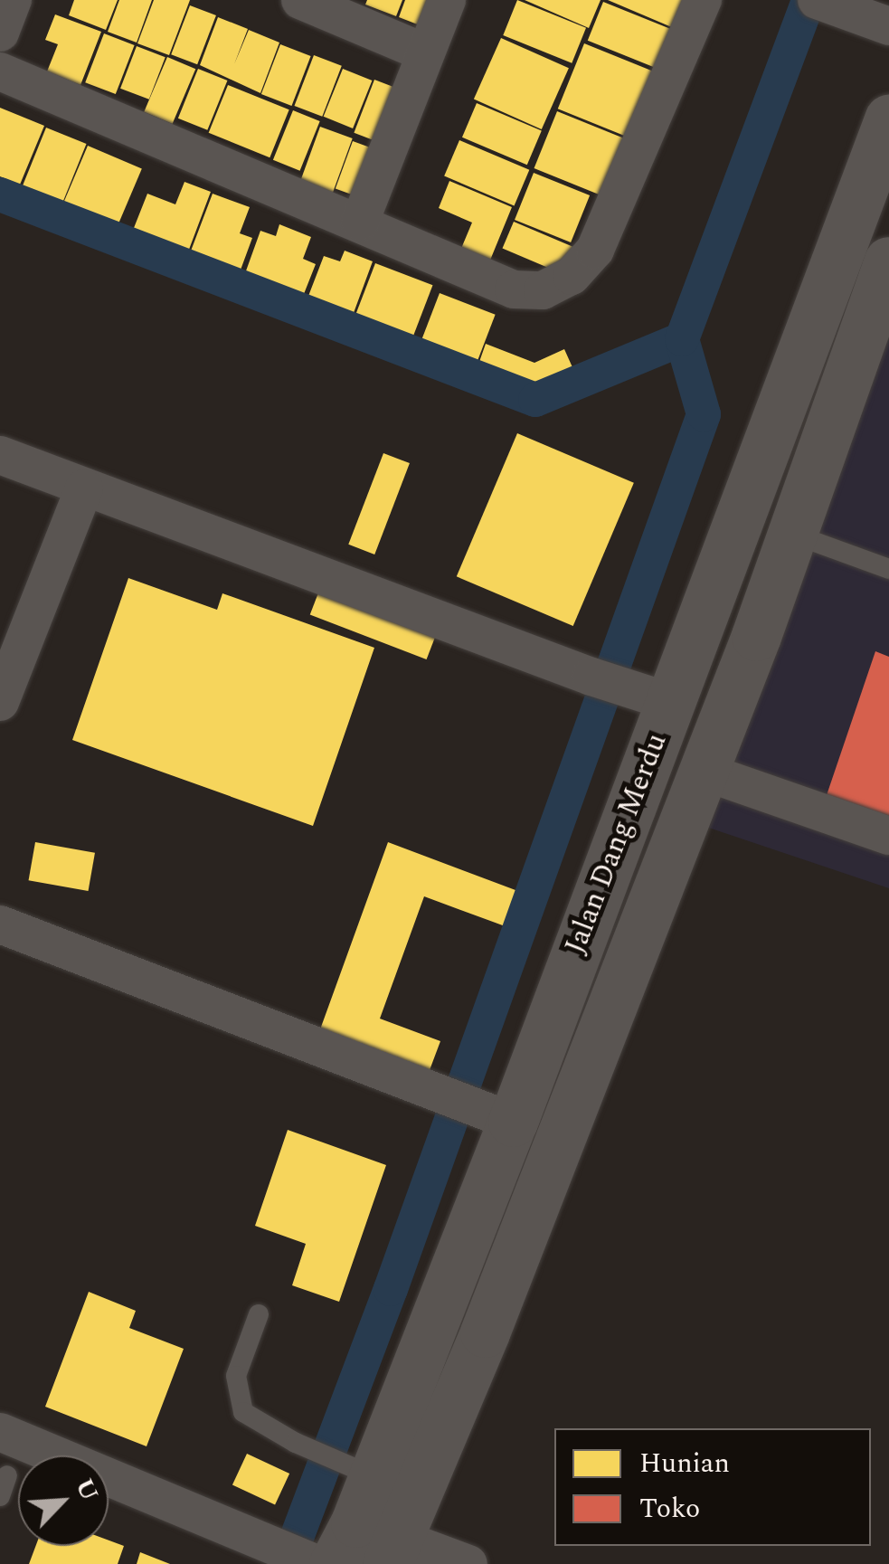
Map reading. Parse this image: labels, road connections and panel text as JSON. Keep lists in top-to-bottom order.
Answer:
{
  "streets": {
    "main road": ["Jalan Dang Merdu"]
  },
  "legend": ["Hunian", "Toko"],
  "north": "top right"
}
